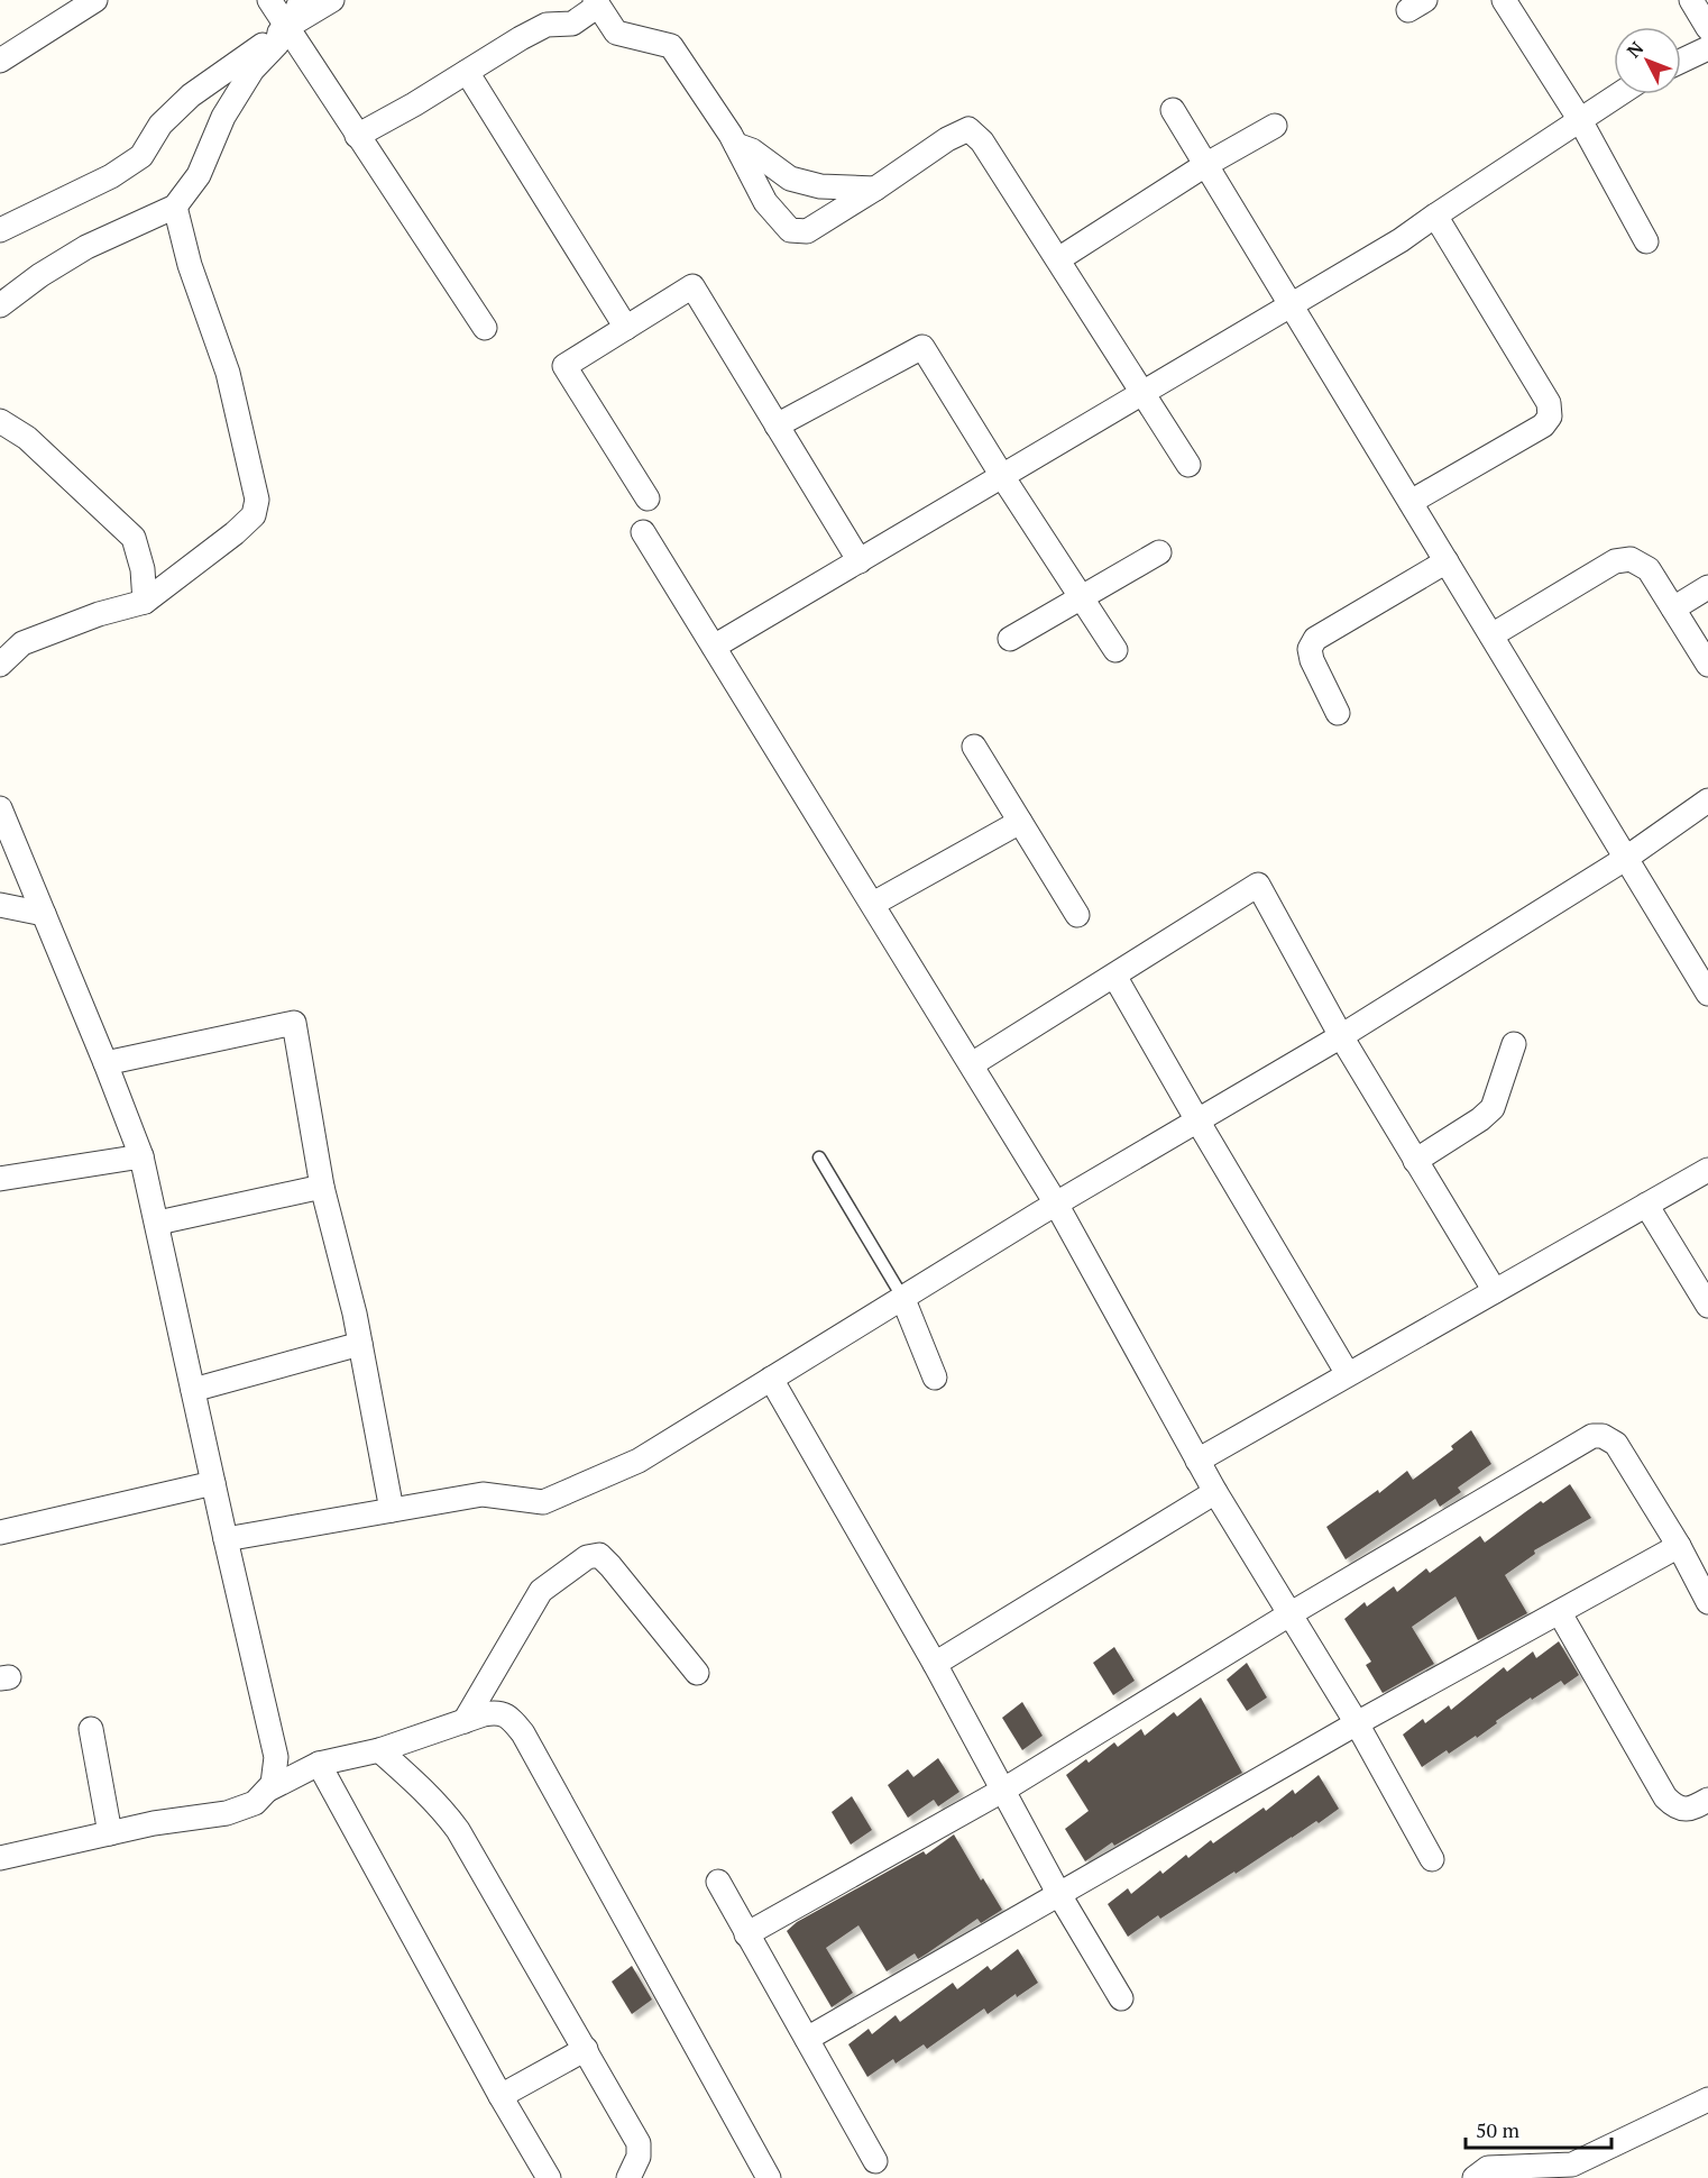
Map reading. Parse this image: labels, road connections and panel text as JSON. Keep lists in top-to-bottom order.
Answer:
{
  "scale_bar": "50 m",
  "north": "top left"
}
